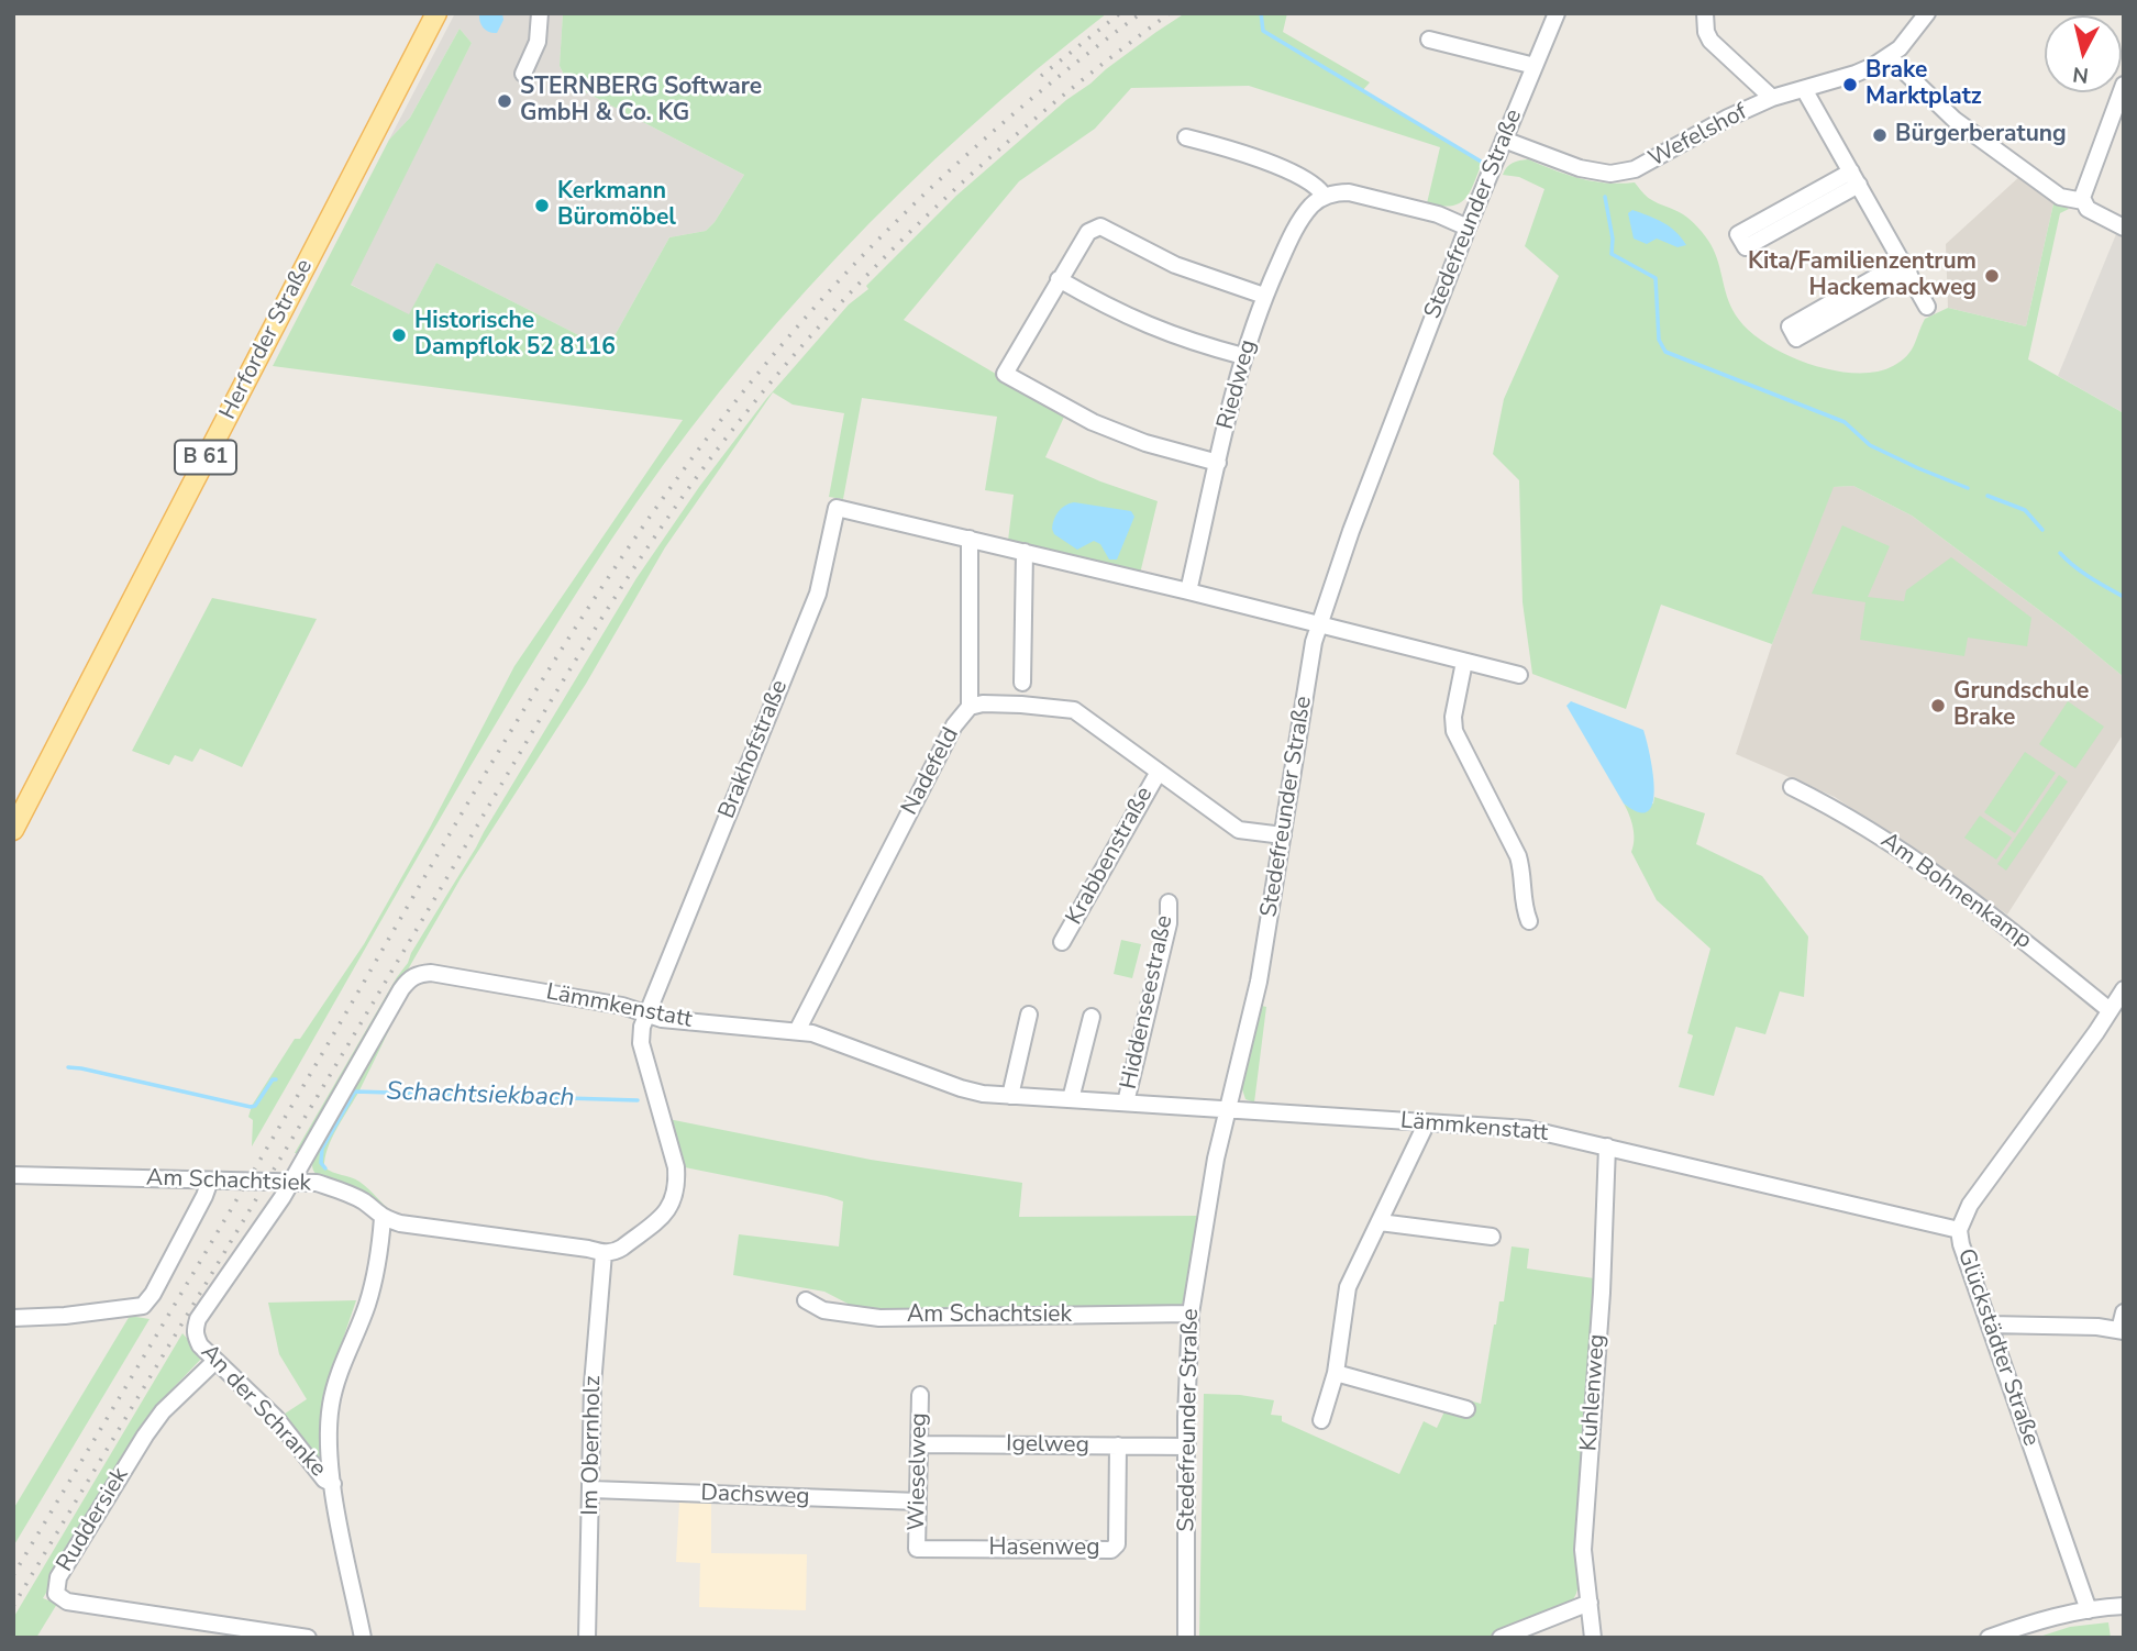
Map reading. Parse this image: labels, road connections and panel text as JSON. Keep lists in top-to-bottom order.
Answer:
{
  "streets": {
    "main road": ["Herforder Straße", "B 61"],
    "street": [
      "Wefelshof",
      "Stedefreunder Straße",
      "Riedweg",
      "Brakhofstraße",
      "Nadefeld",
      "Krabbenstraße",
      "Am Bohnenkamp",
      "Hiddenseestraße",
      "Lämmkenstatt",
      "Am Schachtsiek",
      "Glückstädter Straße",
      "Kuhlenweg",
      "An der Schranke",
      "Im Obernholz",
      "Igelweg",
      "Wieselweg",
      "Dachsweg",
      "Ruddersiek",
      "Hasenweg"
    ]
  },
  "crossings": [
    ["Wefelshof", "Stedefreunder Straße"],
    ["Stedefreunder Straße", "Brakhofstraße"],
    ["Stedefreunder Straße", "Nadefeld"],
    ["Stedefreunder Straße", "Lämmkenstatt"],
    ["Stedefreunder Straße", "Am Schachtsiek"],
    ["Stedefreunder Straße", "Igelweg"],
    ["Riedweg", "Brakhofstraße"],
    ["Brakhofstraße", "Lämmkenstatt"],
    ["Brakhofstraße", "Am Schachtsiek"],
    ["Brakhofstraße", "Im Obernholz"],
    ["Nadefeld", "Krabbenstraße"],
    ["Nadefeld", "Lämmkenstatt"],
    ["Am Bohnenkamp", "Glückstädter Straße"],
    ["Hiddenseestraße", "Lämmkenstatt"],
    ["Lämmkenstatt", "Am Schachtsiek"],
    ["Lämmkenstatt", "Glückstädter Straße"],
    ["Lämmkenstatt", "Kuhlenweg"],
    ["Lämmkenstatt", "An der Schranke"],
    ["Am Schachtsiek", "An der Schranke"],
    ["Am Schachtsiek", "Im Obernholz"],
    ["An der Schranke", "Ruddersiek"],
    ["Im Obernholz", "Dachsweg"],
    ["Igelweg", "Wieselweg"],
    ["Igelweg", "Hasenweg"],
    ["Wieselweg", "Dachsweg"],
    ["Wieselweg", "Hasenweg"]
  ],
  "water": ["Schachtsiekbach"],
  "places": [
    "Brake Marktplatz",
    "STERNBERG Software GmbH & Co. KG",
    "Bürgerberatung",
    "Kerkmann Büromöbel",
    "Kita/Familienzentrum Hackemackweg",
    "Historische Dampflok 52 8116",
    "Grundschule Brake"
  ],
  "north": "bottom"
}
